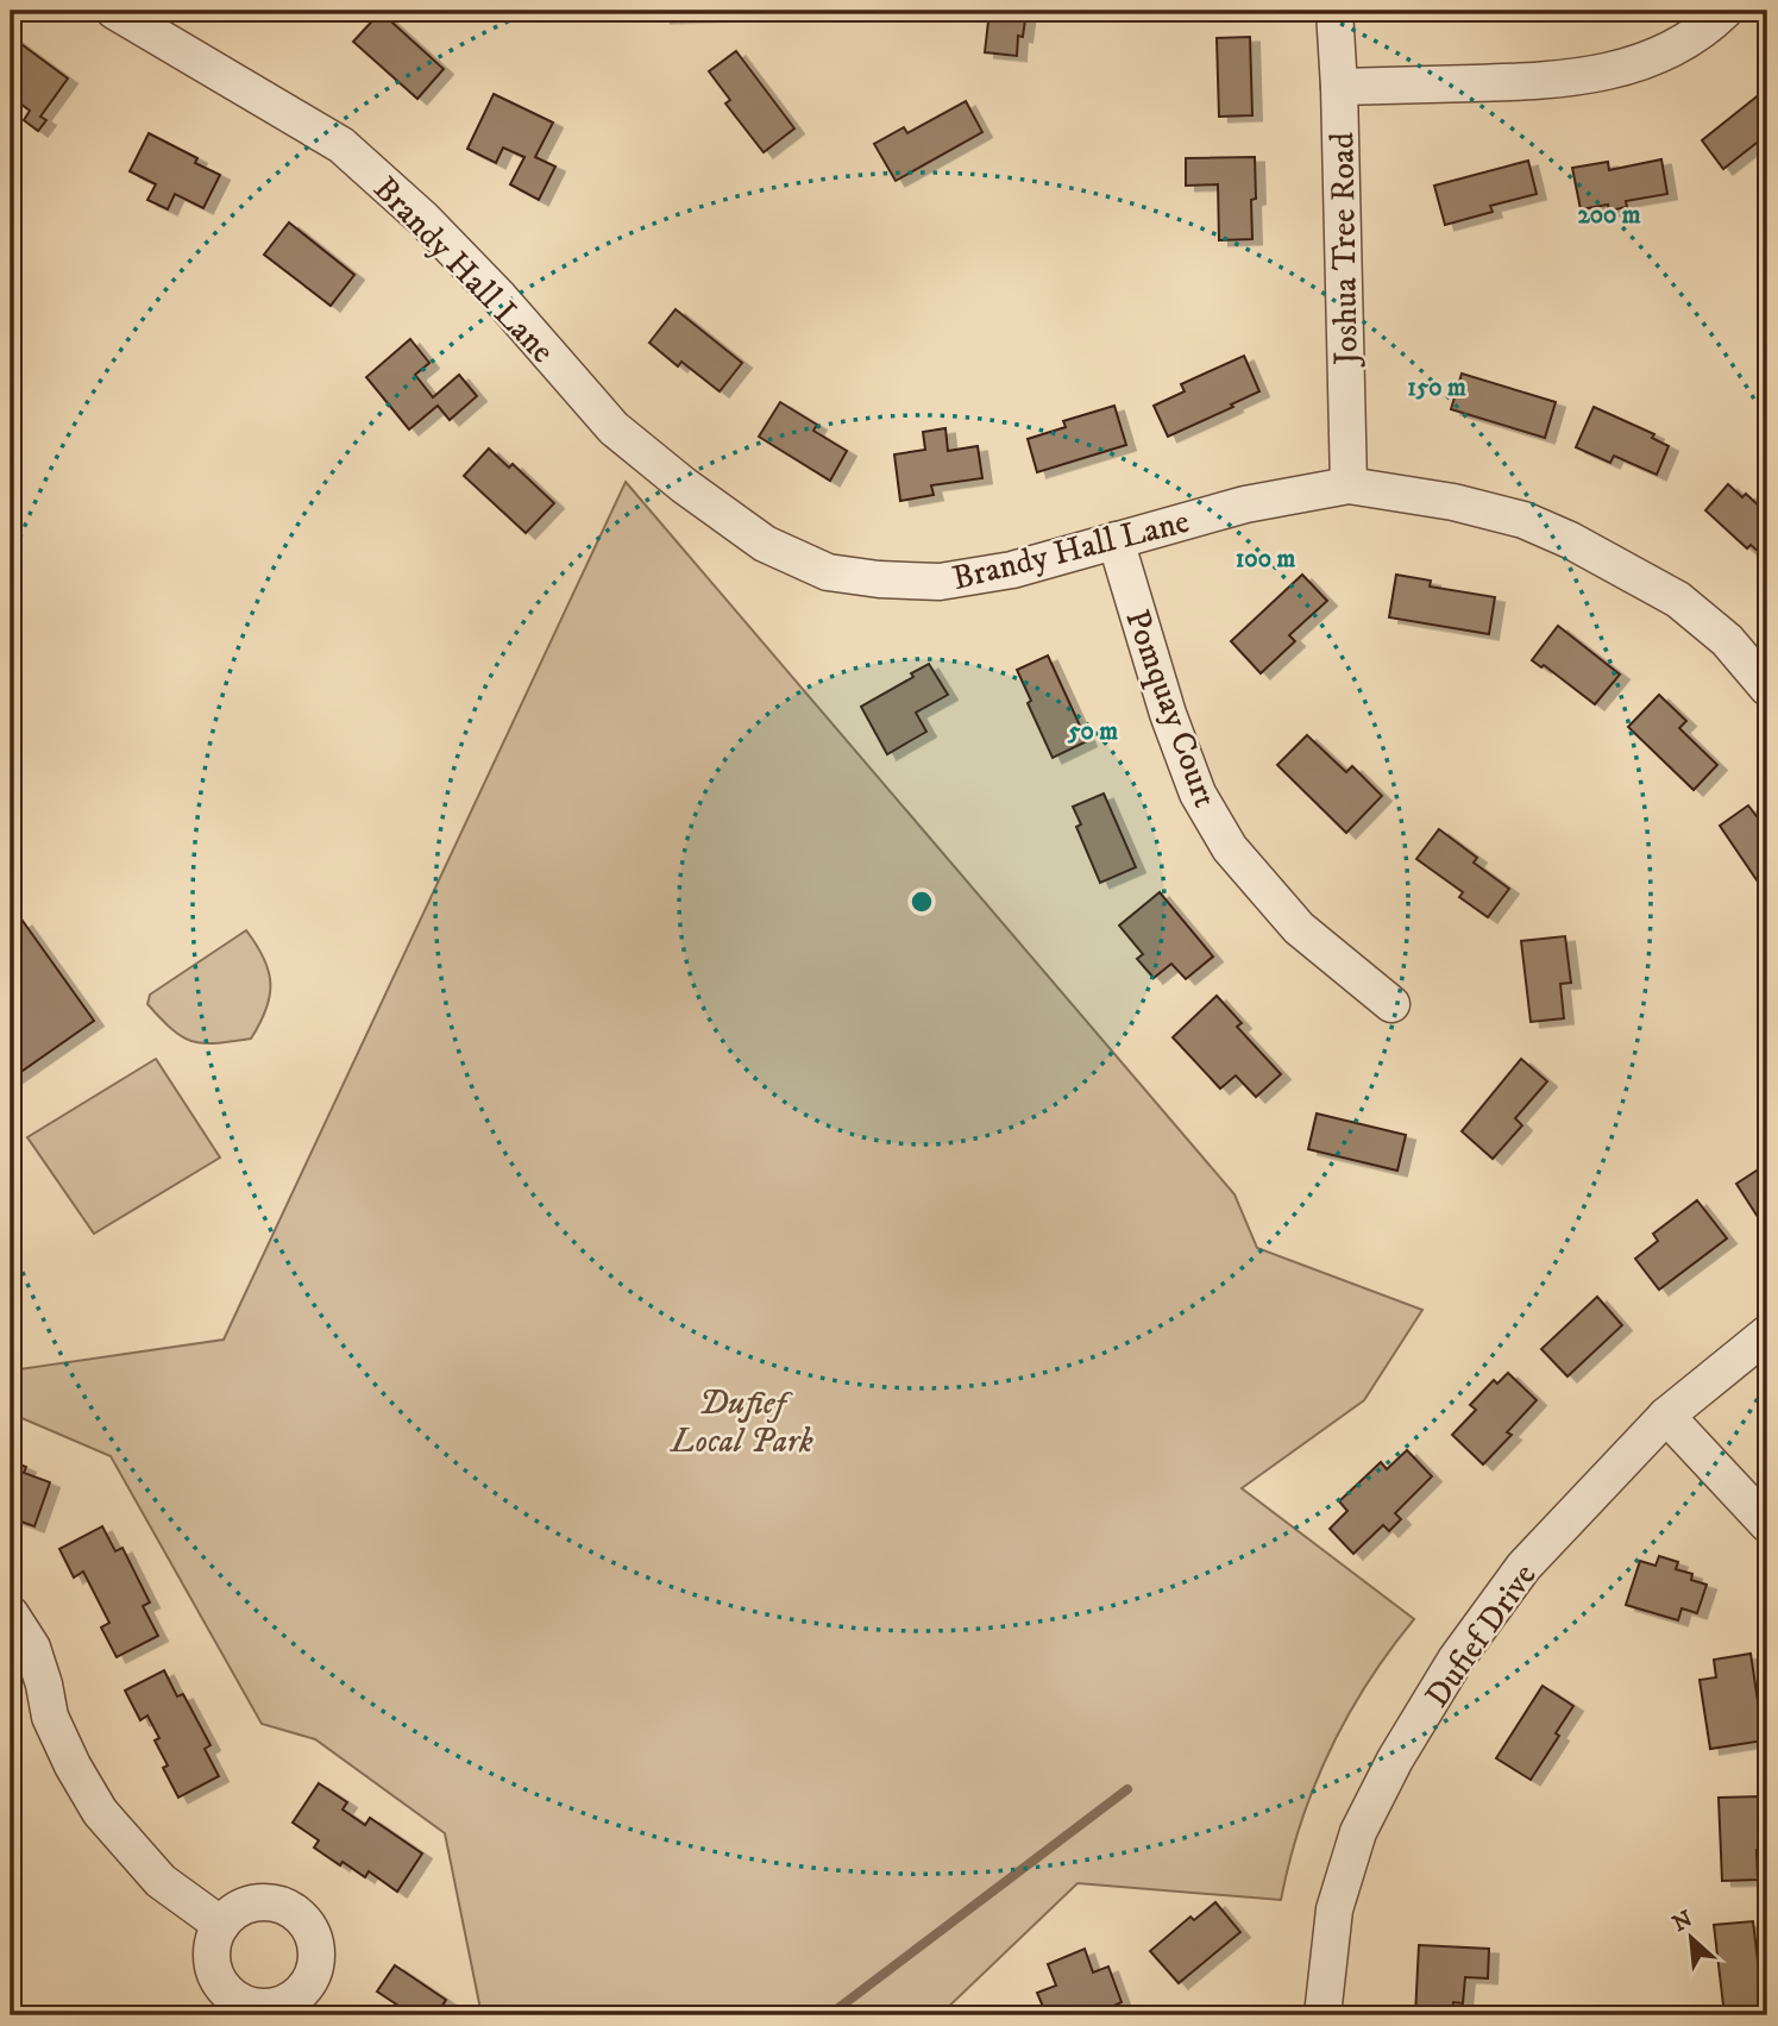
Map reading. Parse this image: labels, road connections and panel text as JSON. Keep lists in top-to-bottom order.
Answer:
{
  "streets": {
    "street": [
      "Joshua Tree Road",
      "Brandy Hall Lane",
      "Pomquay Court",
      "Dufief Drive"
    ]
  },
  "crossings": [
    ["Joshua Tree Road", "Brandy Hall Lane"],
    ["Brandy Hall Lane", "Pomquay Court"]
  ],
  "parks": ["Dufief Local Park"],
  "north": "top left",
  "rings": [
    "200 m",
    "150 m",
    "100 m",
    "50 m"
  ]
}
